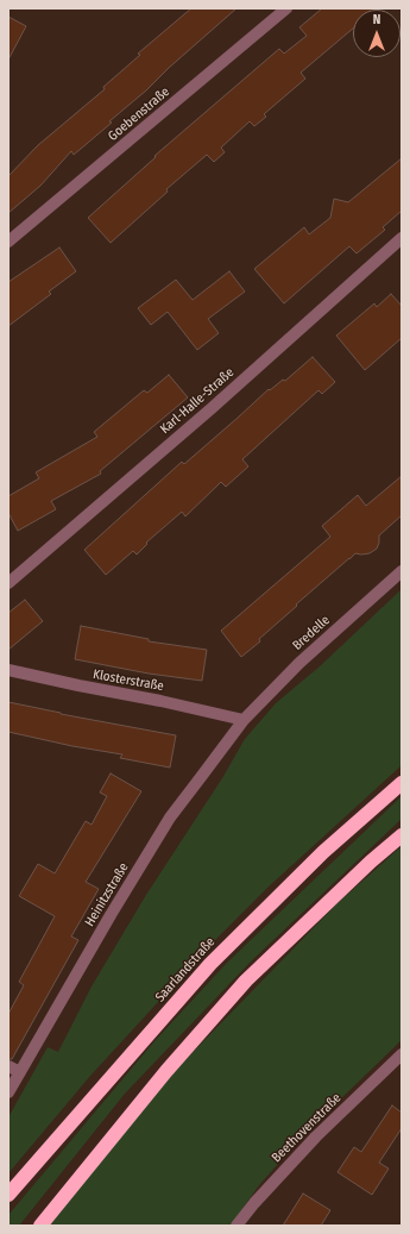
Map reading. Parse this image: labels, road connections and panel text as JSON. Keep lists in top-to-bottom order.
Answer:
{
  "streets": {
    "highway": ["Saarlandstraße"],
    "street": [
      "Goebenstraße",
      "Karl-Halle-Straße",
      "Bredelle",
      "Klosterstraße",
      "Heinitzstraße",
      "Beethovenstraße"
    ]
  },
  "crossings": [
    ["Bredelle", "Klosterstraße"],
    ["Bredelle", "Heinitzstraße"],
    ["Klosterstraße", "Heinitzstraße"]
  ],
  "north": "top"
}
